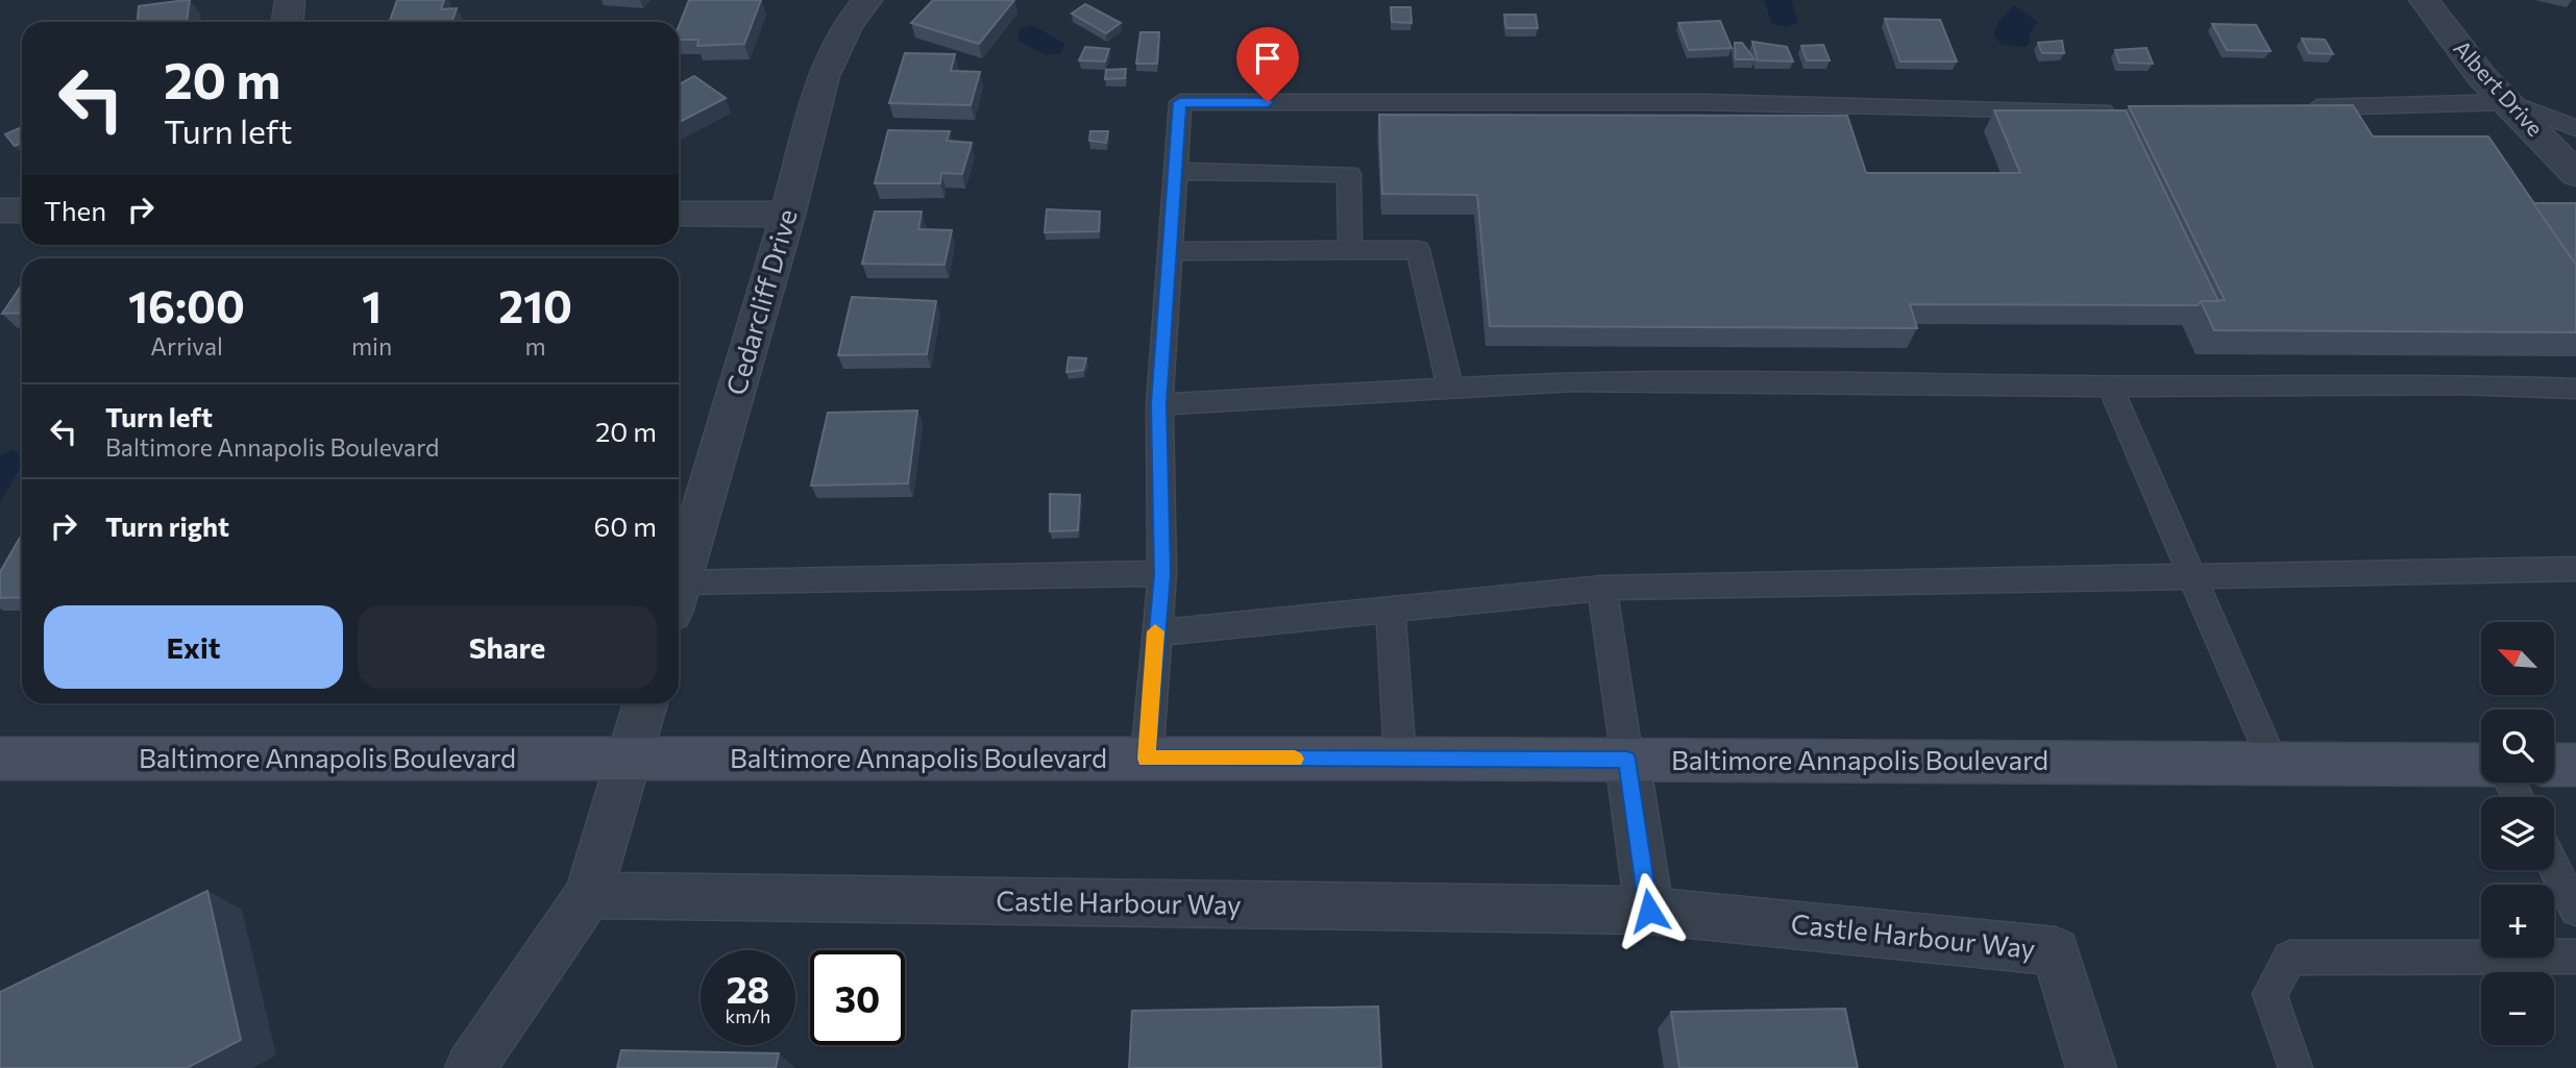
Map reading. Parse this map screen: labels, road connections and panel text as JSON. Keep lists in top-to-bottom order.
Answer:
{
  "streets": {
    "main road": ["Baltimore Annapolis Boulevard"],
    "street": ["Albert Drive", "Cedarcliff Drive", "Castle Harbour Way"]
  },
  "north": "top left",
  "page": {
    "turn": ["20 m", "Turn left"],
    "then": "Then",
    "eta": [
      "16:00",
      "Arrival",
      "1",
      "min",
      "210",
      "m"
    ],
    "list": [
      {
        "name": "Turn left",
        "note": "Baltimore Annapolis Boulevard",
        "value": "20 m"
      },
      {
        "name": "Turn right",
        "value": "60 m"
      }
    ],
    "buttons": ["Exit", "Share"],
    "map_buttons": ["+", "−"],
    "speed": "28 km/h",
    "limit": "30"
  }
}
